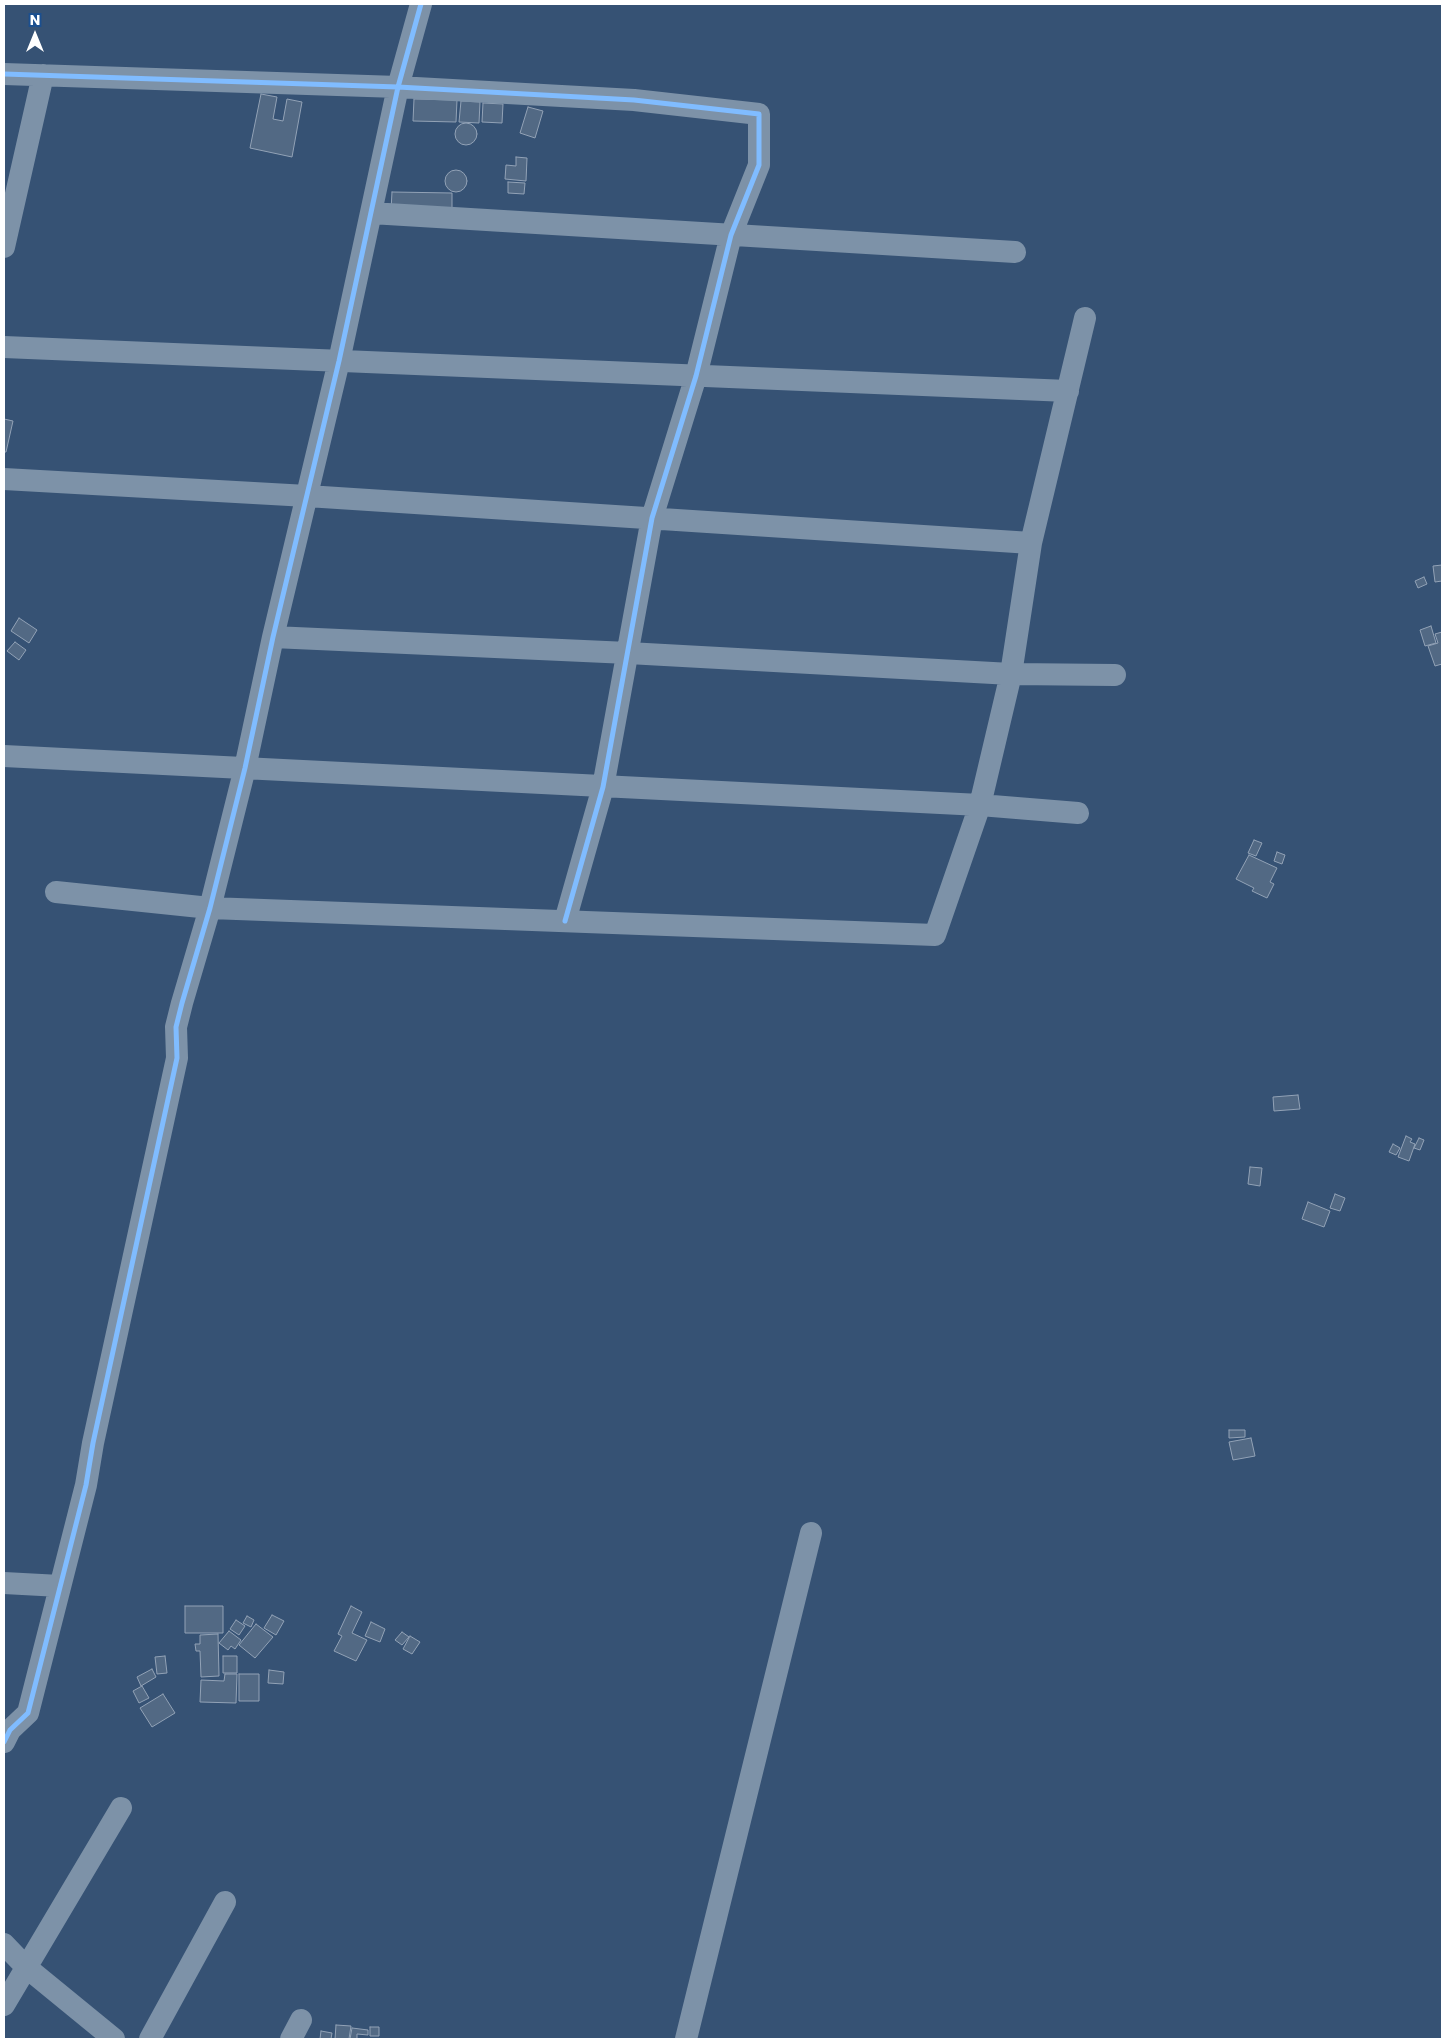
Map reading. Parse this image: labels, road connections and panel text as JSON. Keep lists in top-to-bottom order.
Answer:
{
  "north": "top"
}
